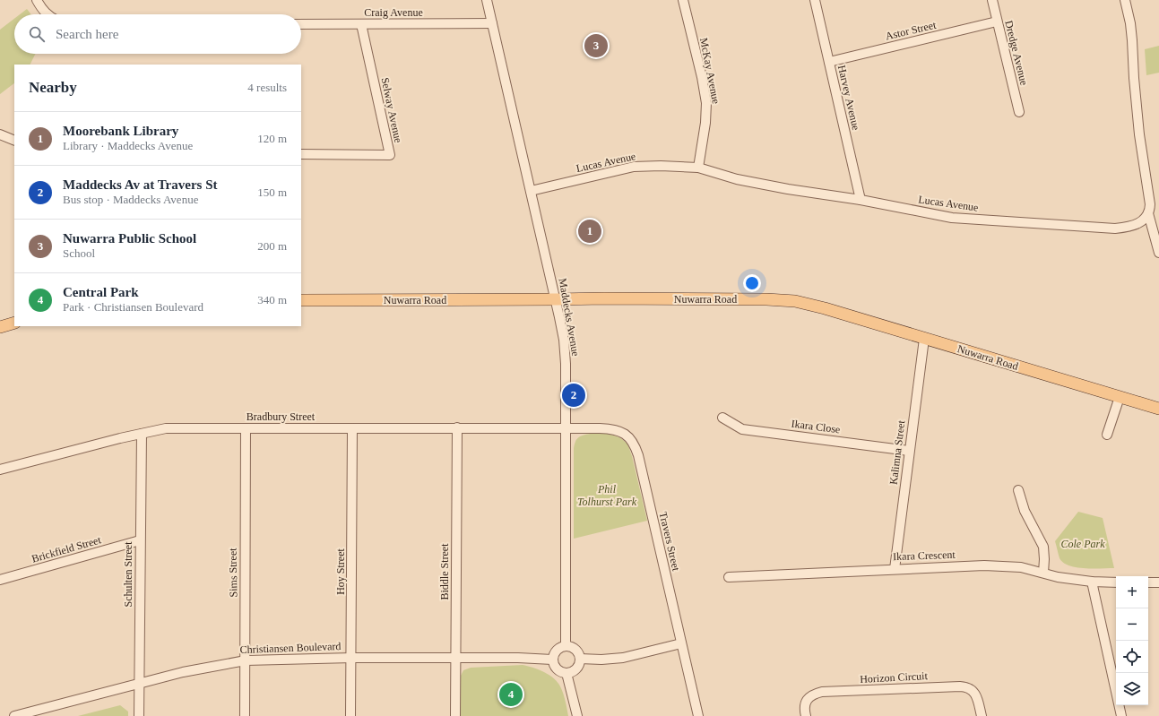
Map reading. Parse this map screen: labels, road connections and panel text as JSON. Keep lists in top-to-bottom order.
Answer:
{
  "streets": {
    "main road": ["Nuwarra Road"],
    "street": [
      "Craig Avenue",
      "Astor Street",
      "Dredge Avenue",
      "McKay Avenue",
      "Harvey Avenue",
      "Selway Avenue",
      "Lucas Avenue",
      "Maddecks Avenue",
      "Bradbury Street",
      "Ikara Close",
      "Kalimna Street",
      "Travers Street",
      "Brickfield Street",
      "Ikara Crescent",
      "Hoy Street",
      "Biddle Street",
      "Sims Street",
      "Schulten Street",
      "Christiansen Boulevard",
      "Horizon Circuit"
    ]
  },
  "crossings": [
    ["Craig Avenue", "Selway Avenue"],
    ["Craig Avenue", "Maddecks Avenue"],
    ["Astor Street", "Dredge Avenue"],
    ["Astor Street", "Harvey Avenue"],
    ["McKay Avenue", "Lucas Avenue"],
    ["Harvey Avenue", "Lucas Avenue"],
    ["Lucas Avenue", "Maddecks Avenue"],
    ["Nuwarra Road", "Maddecks Avenue"],
    ["Nuwarra Road", "Kalimna Street"],
    ["Maddecks Avenue", "Bradbury Street"],
    ["Maddecks Avenue", "Travers Street"],
    ["Maddecks Avenue", "Christiansen Boulevard"],
    ["Bradbury Street", "Travers Street"],
    ["Bradbury Street", "Hoy Street"],
    ["Bradbury Street", "Biddle Street"],
    ["Bradbury Street", "Sims Street"],
    ["Bradbury Street", "Schulten Street"],
    ["Ikara Close", "Kalimna Street"],
    ["Kalimna Street", "Ikara Crescent"],
    ["Brickfield Street", "Schulten Street"],
    ["Hoy Street", "Christiansen Boulevard"],
    ["Biddle Street", "Christiansen Boulevard"],
    ["Sims Street", "Christiansen Boulevard"],
    ["Schulten Street", "Christiansen Boulevard"]
  ],
  "parks": ["Phil Tolhurst Park", "Cole Park"],
  "page": {
    "search": "Search here",
    "pins": [
      "3",
      "1",
      "2",
      "4"
    ],
    "heading": ["Nearby", "4 results"],
    "list": [
      {
        "mark": "1",
        "name": "Moorebank Library",
        "note": "Library · Maddecks Avenue",
        "value": "120 m"
      },
      {
        "mark": "2",
        "name": "Maddecks Av at Travers St",
        "note": "Bus stop · Maddecks Avenue",
        "value": "150 m"
      },
      {
        "mark": "3",
        "name": "Nuwarra Public School",
        "note": "School",
        "value": "200 m"
      },
      {
        "mark": "4",
        "name": "Central Park",
        "note": "Park · Christiansen Boulevard",
        "value": "340 m"
      }
    ],
    "map_buttons": ["+", "−"]
  }
}
